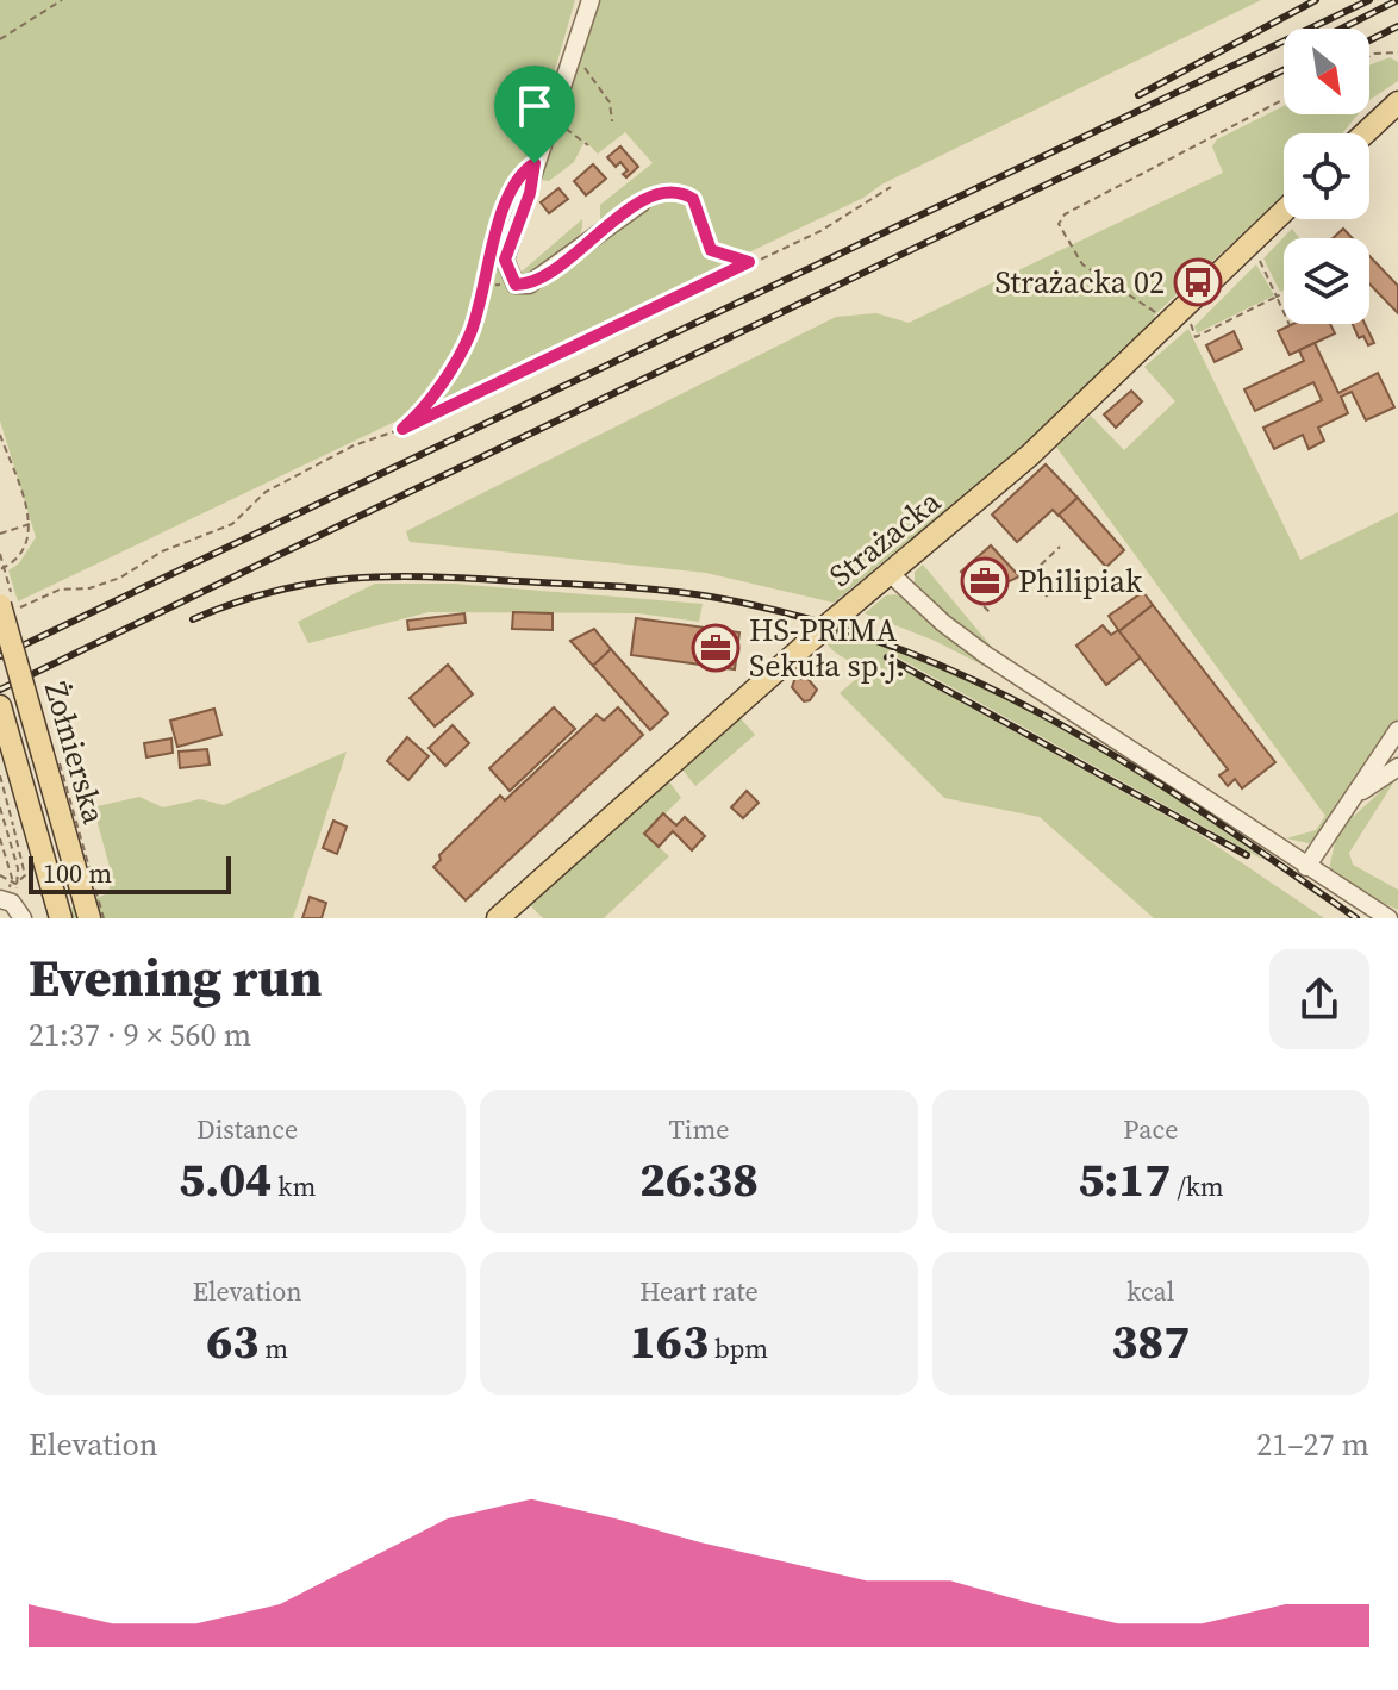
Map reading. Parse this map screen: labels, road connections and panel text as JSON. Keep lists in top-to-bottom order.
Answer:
{
  "streets": {
    "main road": ["Strażacka", "Żołnierska"]
  },
  "places": {
    "bus stop": ["Strażacka 02"],
    "office": ["Philipiak", "HS-PRIMA Sekuła sp.j."]
  },
  "scale_bar": "100 m",
  "north": "bottom right",
  "page": {
    "scale": "100 m",
    "heading": ["Evening run", "21:37 · 9 × 560 m"],
    "stats": [
      ["Distance", "5.04 km"],
      ["Time", "26:38"],
      ["Pace", "5:17 /km"],
      ["Elevation", "63 m"],
      ["Heart rate", "163 bpm"],
      ["kcal", "387"]
    ],
    "chart": ["Elevation", "21–27 m"]
  }
}
